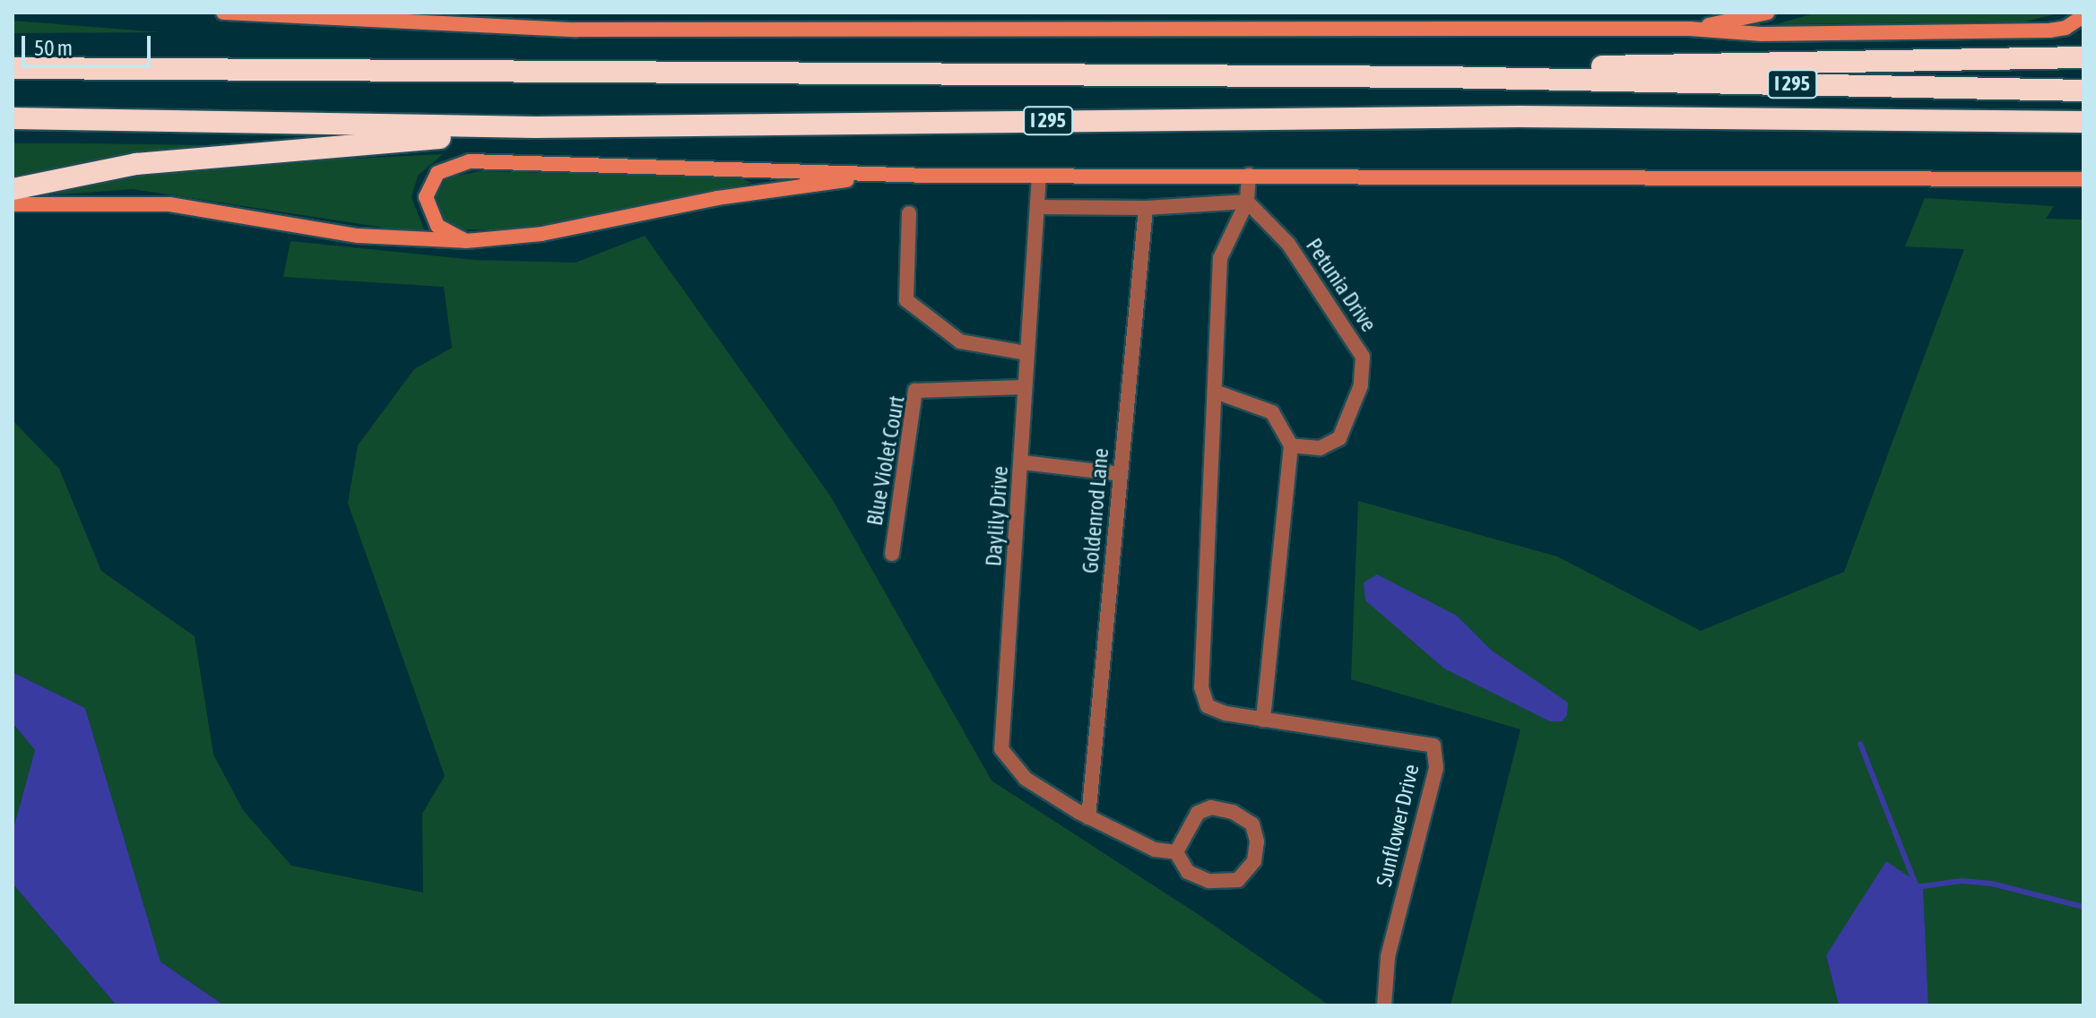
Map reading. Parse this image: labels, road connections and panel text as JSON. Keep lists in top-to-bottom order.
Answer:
{
  "streets": {
    "highway": ["I 295"],
    "street": [
      "Petunia Drive",
      "Blue Violet Court",
      "Goldenrod Lane",
      "Daylily Drive",
      "Sunflower Drive"
    ]
  },
  "crossings": [
    ["Petunia Drive", "Sunflower Drive"],
    ["Blue Violet Court", "Daylily Drive"],
    ["Goldenrod Lane", "Daylily Drive"]
  ],
  "scale_bar": "50 m"
}
